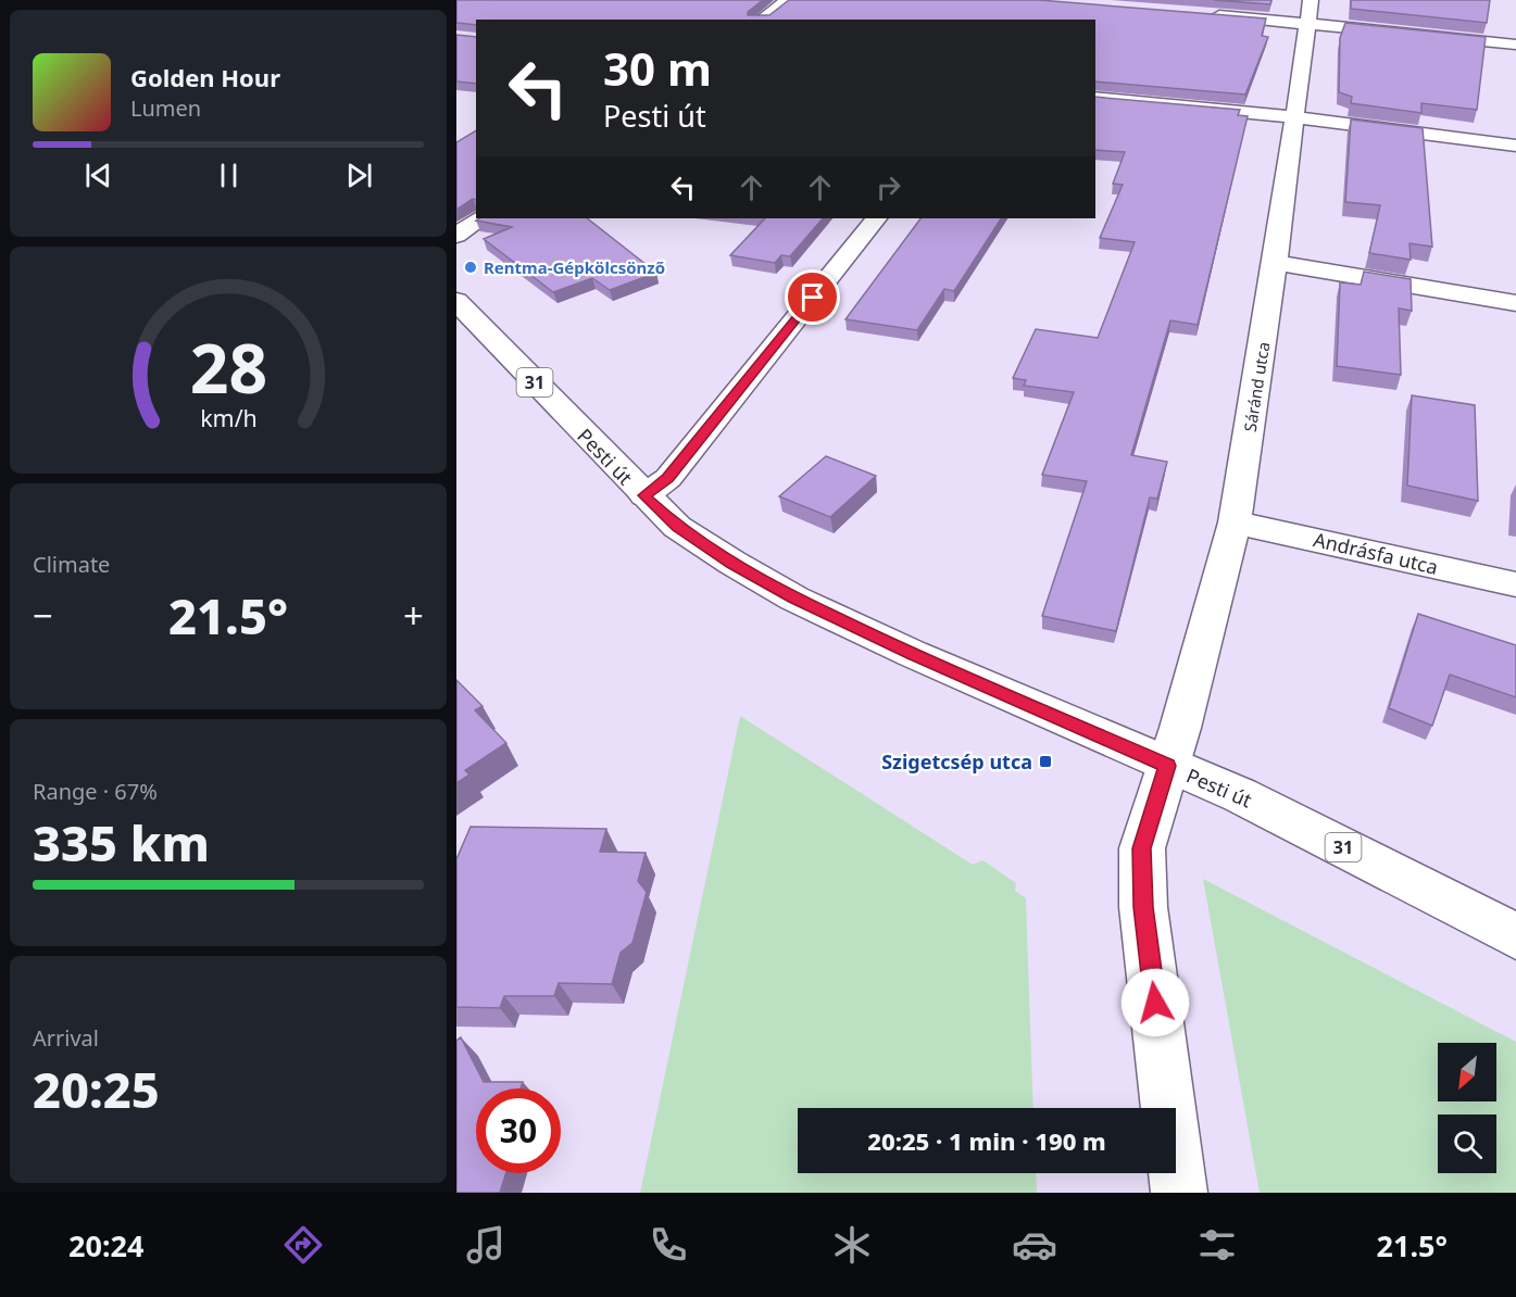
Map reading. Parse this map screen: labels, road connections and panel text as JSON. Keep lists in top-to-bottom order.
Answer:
{
  "streets": {
    "street": [
      "31",
      "Sáránd utca",
      "Pesti út",
      "Andrásfa utca"
    ]
  },
  "crossings": [
    ["Sáránd utca", "Pesti út"],
    ["Sáránd utca", "Andrásfa utca"]
  ],
  "places": {
    "other": ["Rentma-Gépkölcsönző"],
    "transit": ["Szigetcsép utca"]
  },
  "north": "bottom left",
  "page": {
    "turn": ["30 m", "Pesti út"],
    "song": ["Golden Hour", "Lumen"],
    "tile": [
      "Climate",
      ["Range · 67%", "335 km"],
      ["Arrival", "20:25"]
    ],
    "heat": ["−", "21.5°", "+"],
    "limit": "30",
    "trip": "20:25 · 1 min · 190 m",
    "tabs": ["20:24", "21.5°"],
    "gauge": ["28", "km/h"]
  }
}
